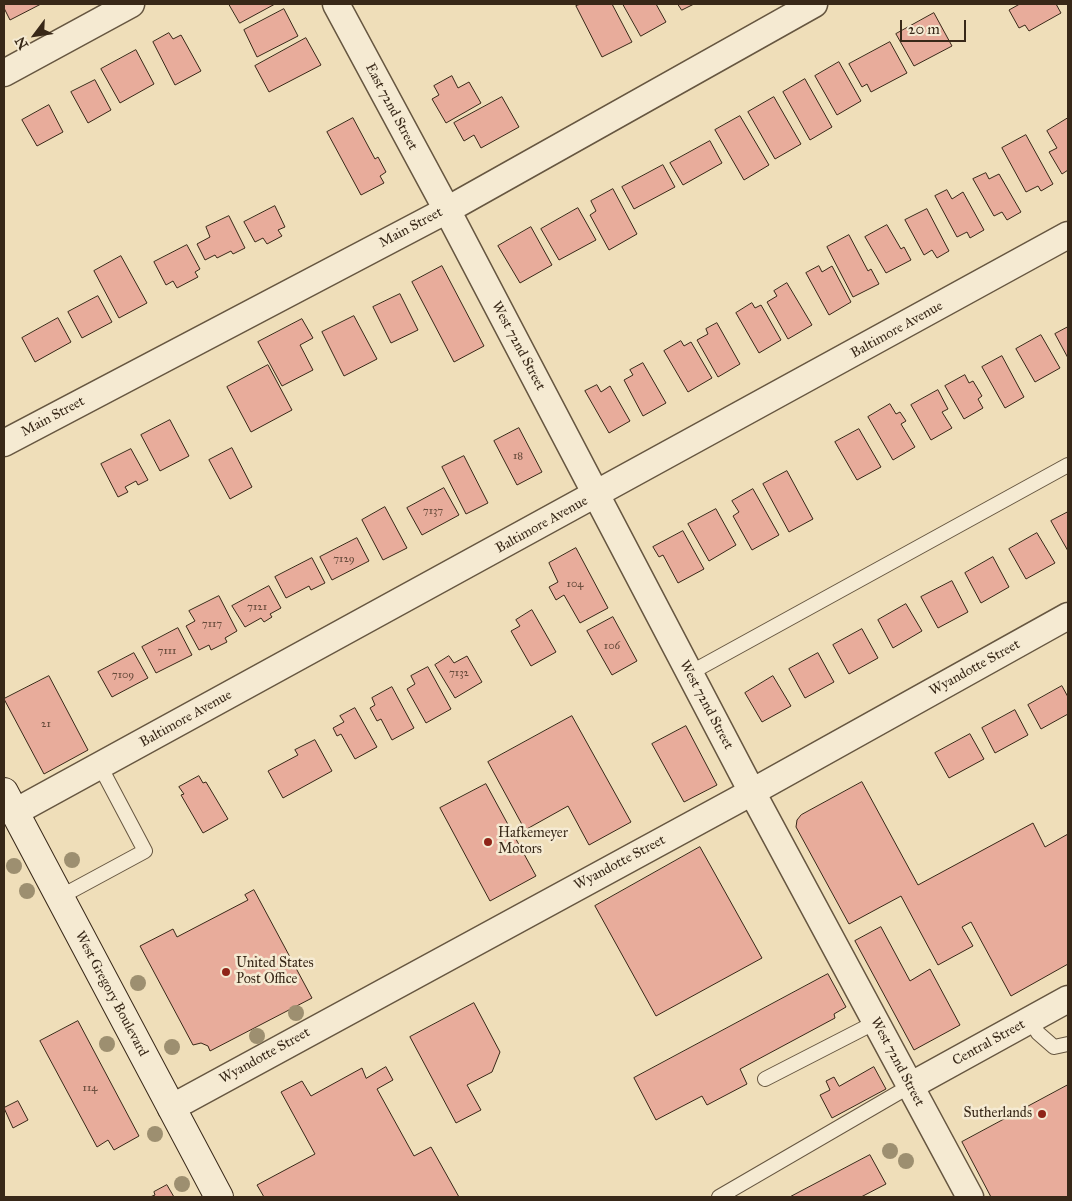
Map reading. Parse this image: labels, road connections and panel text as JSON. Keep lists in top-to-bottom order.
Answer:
{
  "streets": {
    "main road": ["West Gregory Boulevard"],
    "street": [
      "East 72nd Street",
      "Main Street",
      "Baltimore Avenue",
      "West 72nd Street",
      "Wyandotte Street",
      "Central Street"
    ]
  },
  "crossings": [
    ["East 72nd Street", "Main Street"],
    ["East 72nd Street", "West 72nd Street"],
    ["Main Street", "West 72nd Street"],
    ["Baltimore Avenue", "West 72nd Street"],
    ["Baltimore Avenue", "West Gregory Boulevard"],
    ["West 72nd Street", "Wyandotte Street"],
    ["West 72nd Street", "Central Street"],
    ["Wyandotte Street", "West Gregory Boulevard"]
  ],
  "places": ["Hafkemeyer Motors", "United States Post Office", "Sutherlands"],
  "house_numbers": [
    "18",
    "7137",
    "7129",
    "104",
    "7121",
    "7117",
    "106",
    "7111",
    "7132",
    "7109",
    "21",
    "114"
  ],
  "scale_bar": "20 m",
  "north": "bottom left"
}
